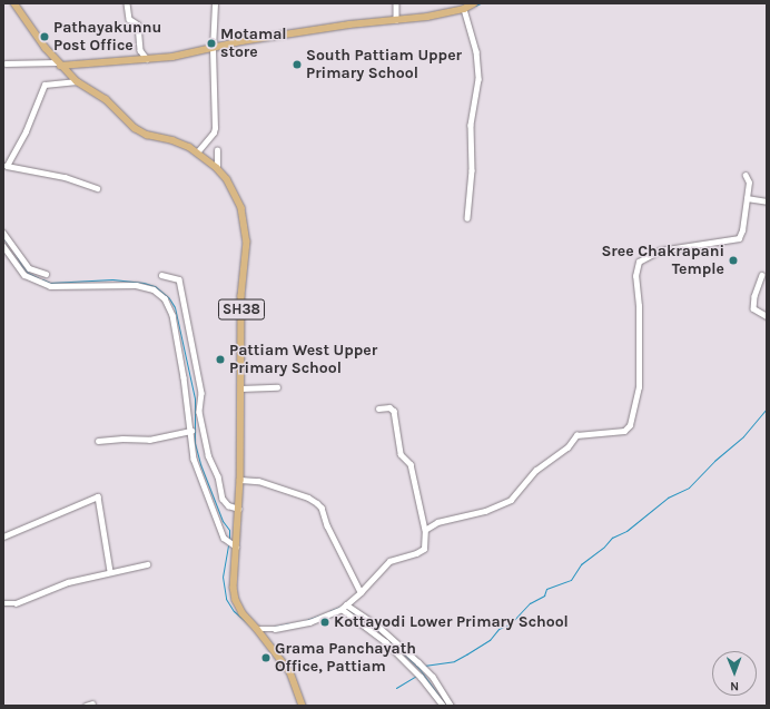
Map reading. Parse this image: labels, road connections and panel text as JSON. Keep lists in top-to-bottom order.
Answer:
{
  "streets": {
    "main road": ["SH38"]
  },
  "places": [
    "Pathayakunnu Post Office",
    "Motamal store",
    "South Pattiam Upper Primary School",
    "Sree Chakrapani Temple",
    "Pattiam West Upper Primary School",
    "Kottayodi Lower Primary School",
    "Grama Panchayath Office, Pattiam"
  ],
  "north": "bottom"
}
